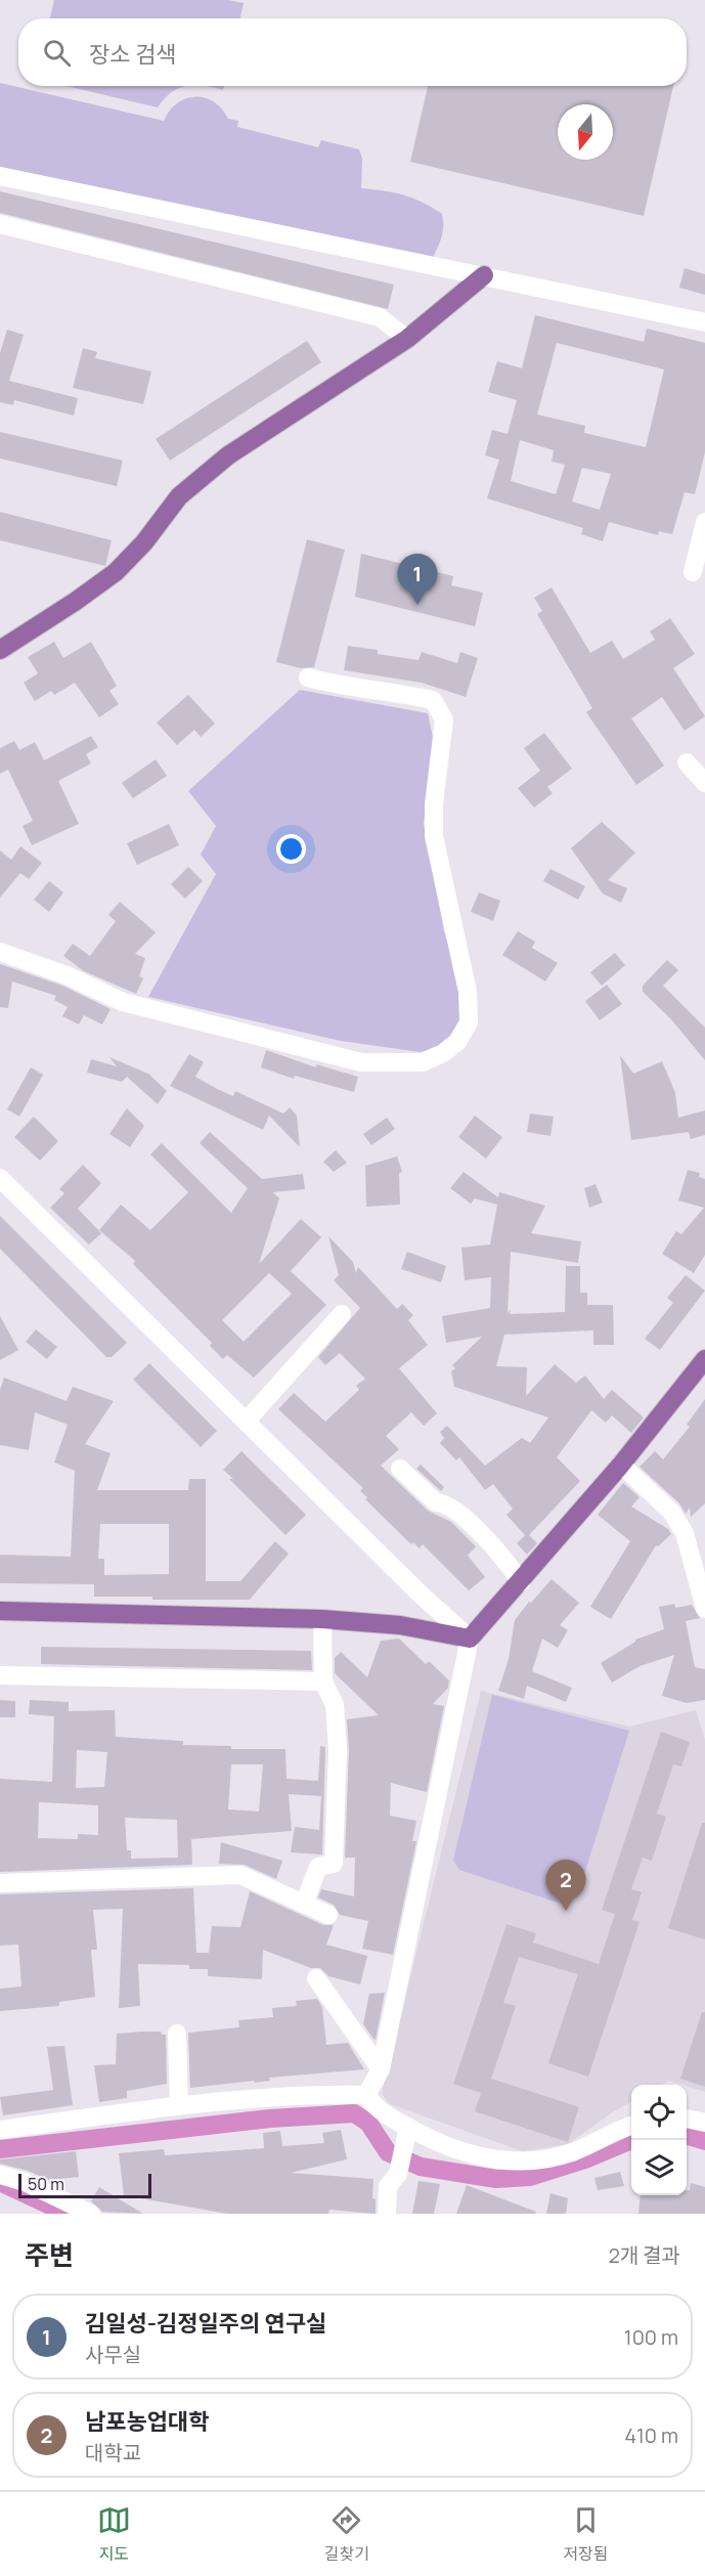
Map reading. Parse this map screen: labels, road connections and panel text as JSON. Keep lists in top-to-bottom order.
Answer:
{
  "scale_bar": "50 m",
  "north": "bottom",
  "page": {
    "search": "장소 검색",
    "pins": ["1", "2"],
    "scale": "50 m",
    "heading": ["주변", "2개 결과"],
    "list": [
      {
        "mark": "1",
        "name": "김일성-김정일주의 연구실",
        "note": "사무실",
        "value": "100 m"
      },
      {
        "mark": "2",
        "name": "남포농업대학",
        "note": "대학교",
        "value": "410 m"
      }
    ],
    "nav": ["지도", "길찾기", "저장됨"]
  }
}
